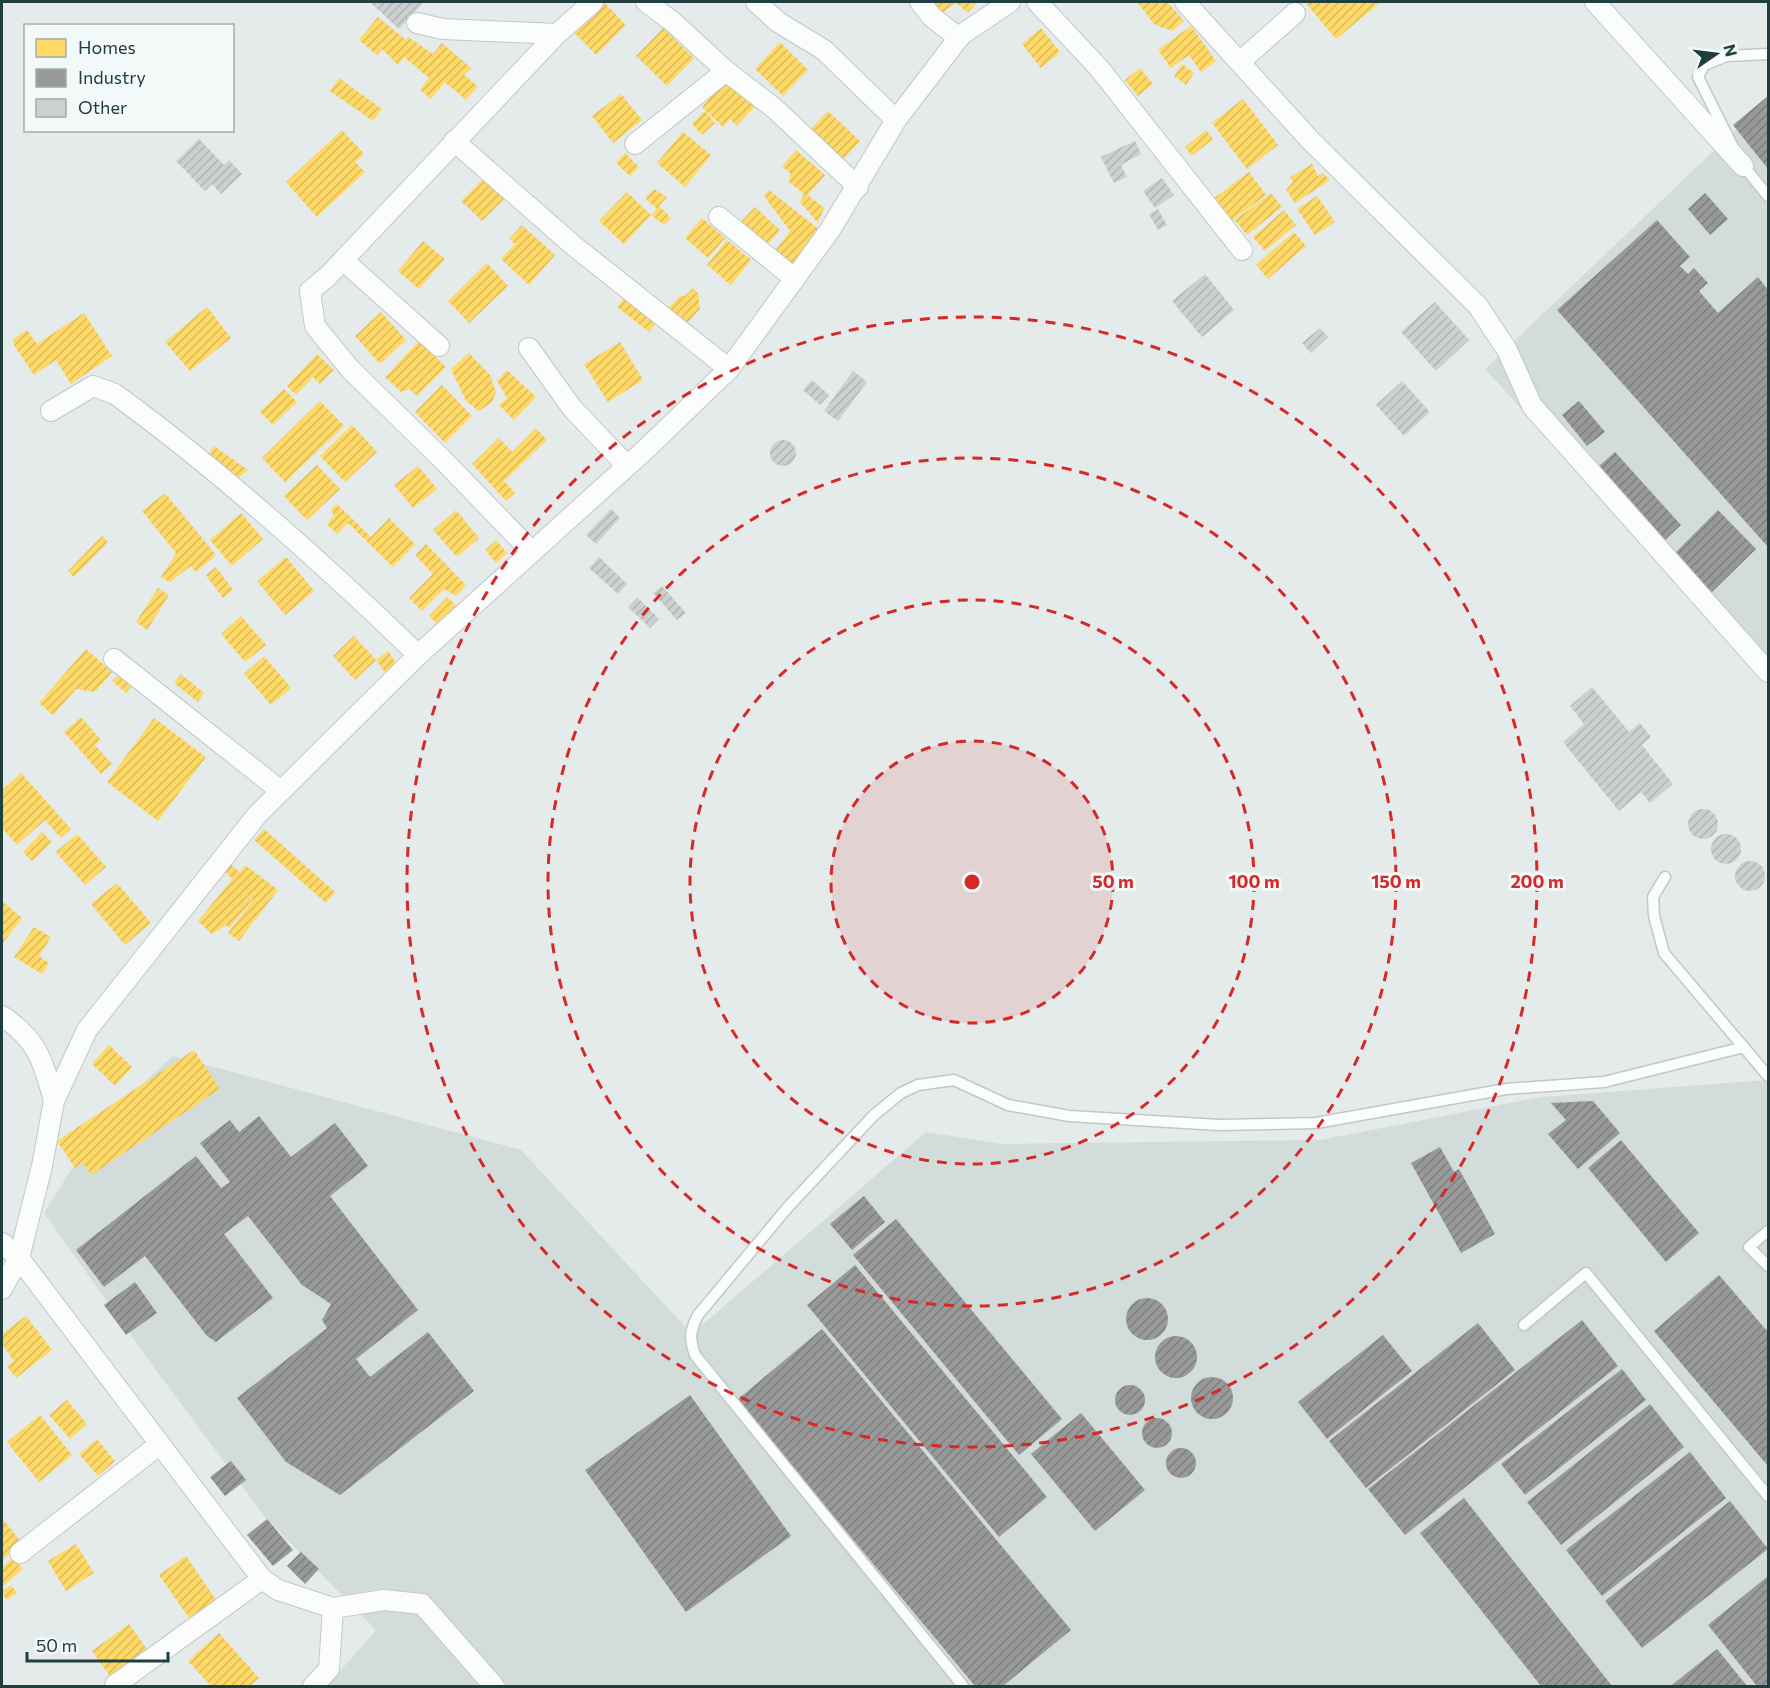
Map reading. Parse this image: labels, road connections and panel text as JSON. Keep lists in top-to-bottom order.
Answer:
{
  "legend": ["Homes", "Industry", "Other"],
  "scale_bar": "50 m",
  "north": "right",
  "rings": [
    "50 m",
    "100 m",
    "150 m",
    "200 m"
  ]
}
